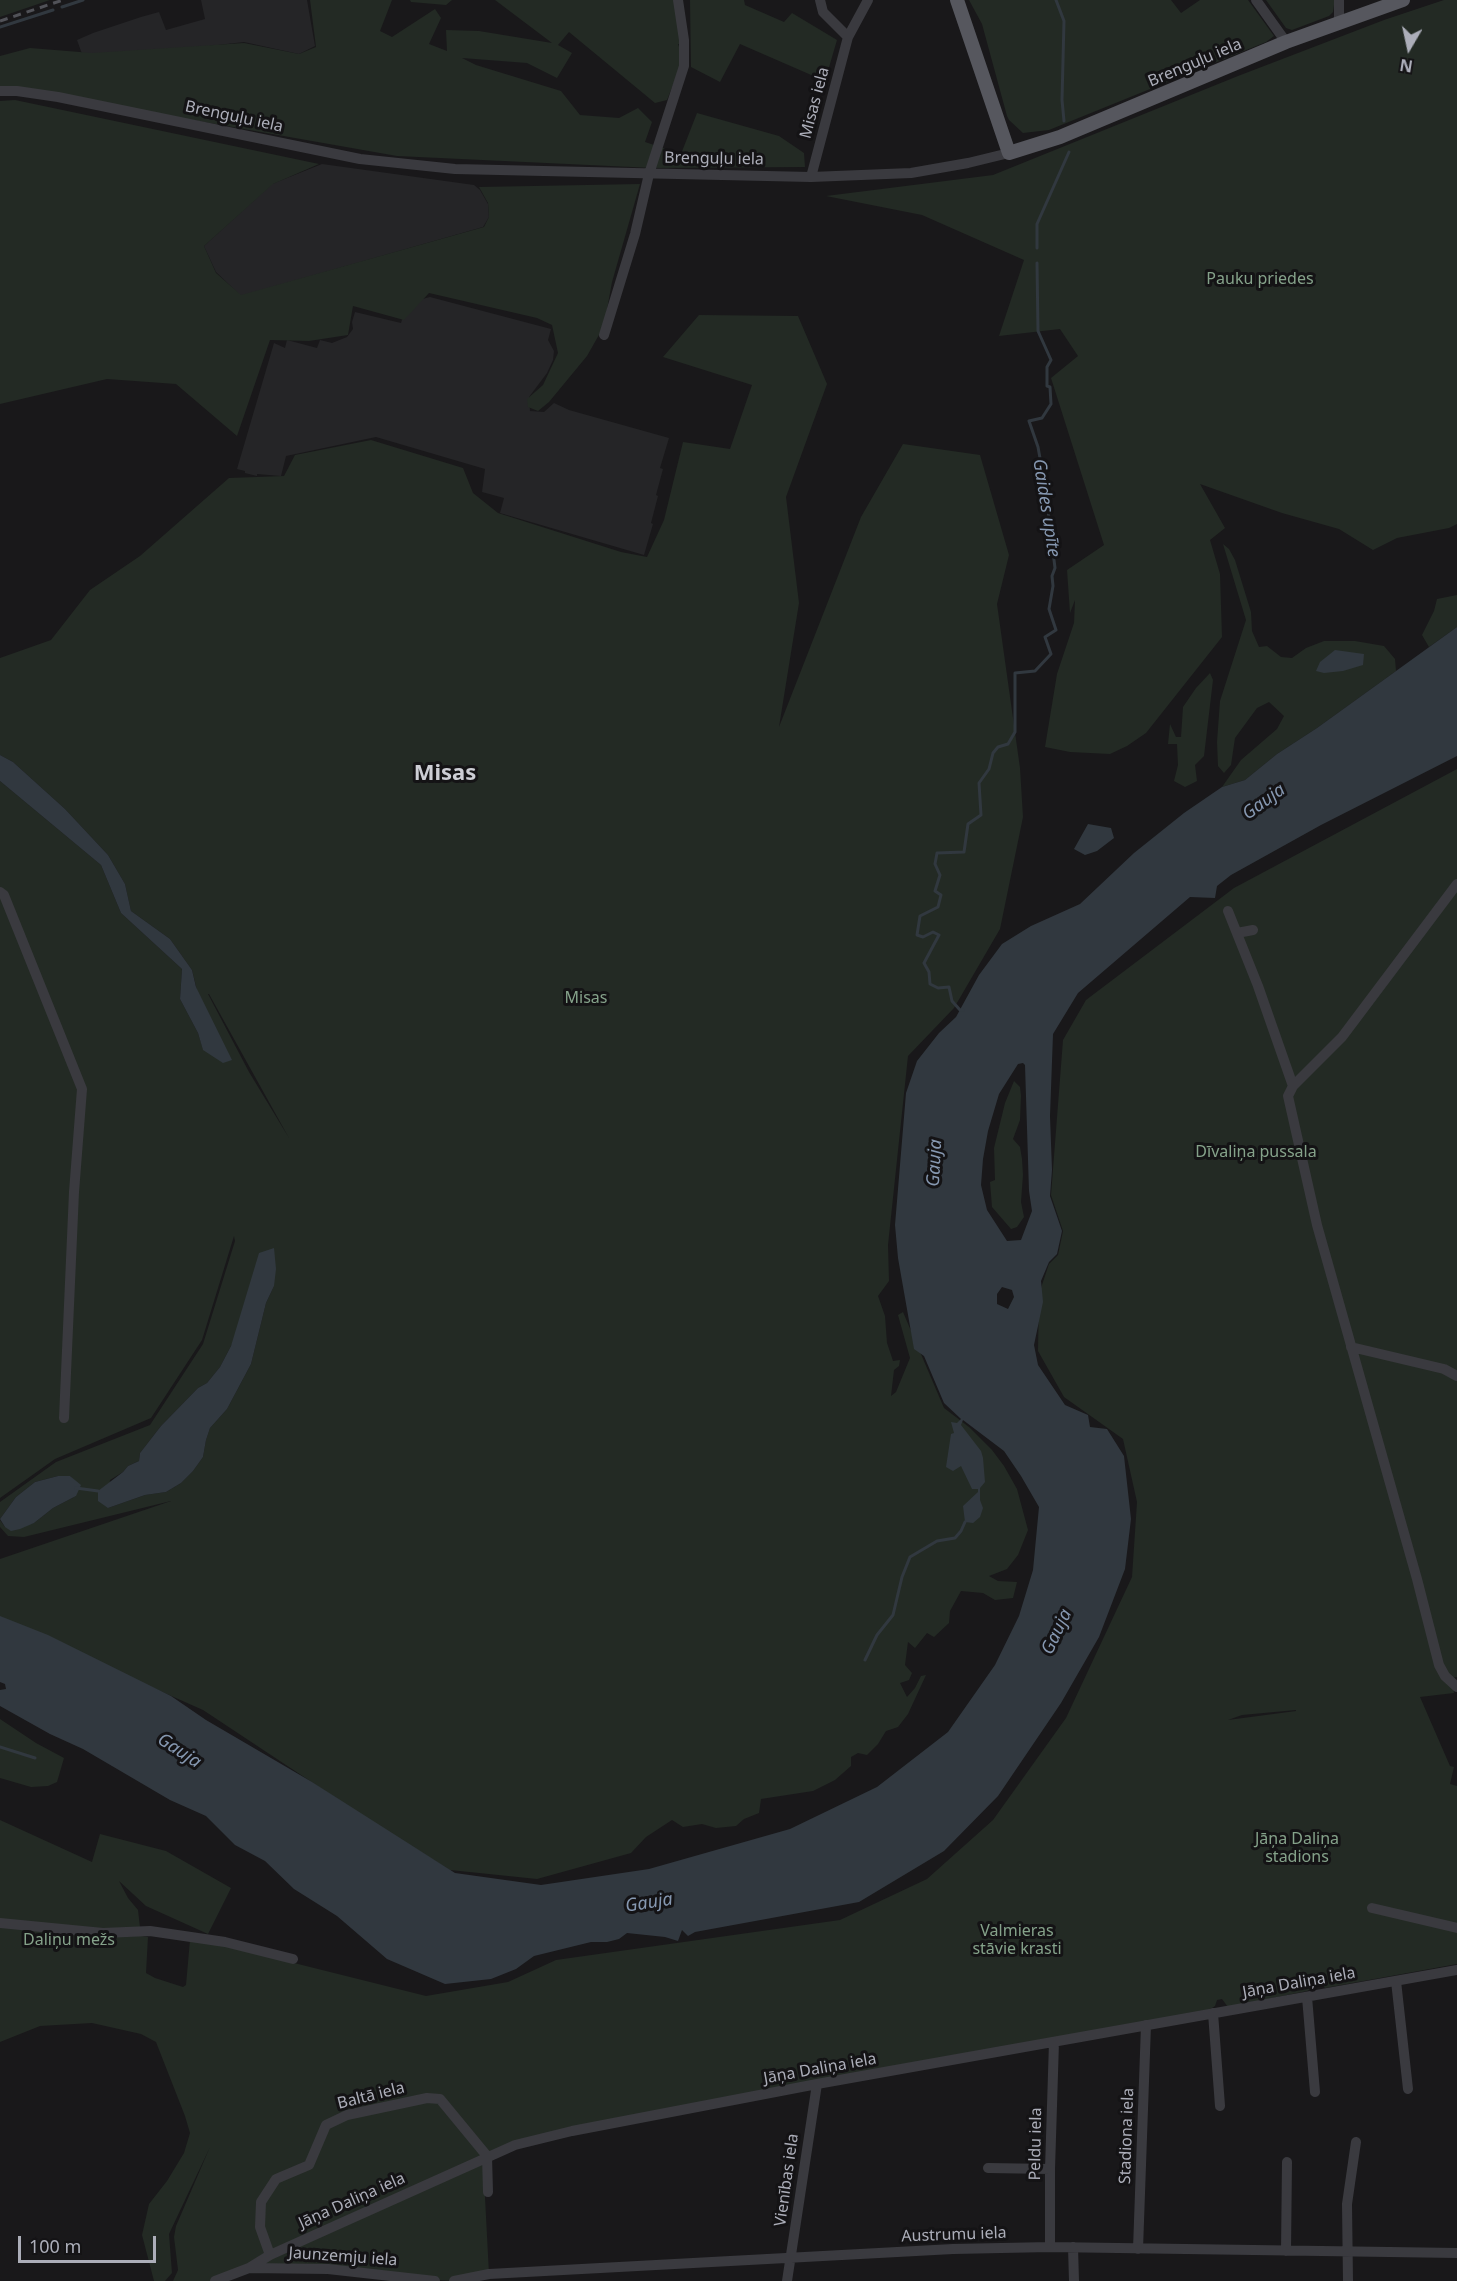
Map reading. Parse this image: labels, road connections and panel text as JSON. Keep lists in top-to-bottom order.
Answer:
{
  "streets": {
    "main road": ["Brenguļu iela"],
    "street": [
      "Misas iela",
      "Jāņa Daliņa iela",
      "Baltā iela",
      "Stadiona iela",
      "Peldu iela",
      "Vienības iela",
      "Austrumu iela",
      "Jaunzemju iela"
    ]
  },
  "crossings": [
    ["Brenguļu iela", "Misas iela"],
    ["Jāņa Daliņa iela", "Baltā iela"],
    ["Jāņa Daliņa iela", "Stadiona iela"],
    ["Jāņa Daliņa iela", "Peldu iela"],
    ["Jāņa Daliņa iela", "Vienības iela"],
    ["Jāņa Daliņa iela", "Jaunzemju iela"],
    ["Stadiona iela", "Austrumu iela"],
    ["Peldu iela", "Austrumu iela"],
    ["Vienības iela", "Austrumu iela"]
  ],
  "districts": ["Misas"],
  "water": ["Gaides upīte", "Gauja"],
  "parks": [
    "Pauku priedes",
    "Misas",
    "Dīvaliņa pussala",
    "Jāņa Daliņa stadions",
    "Valmieras stāvie krasti",
    "Daliņu mežs"
  ],
  "scale_bar": "100 m",
  "north": "bottom"
}
